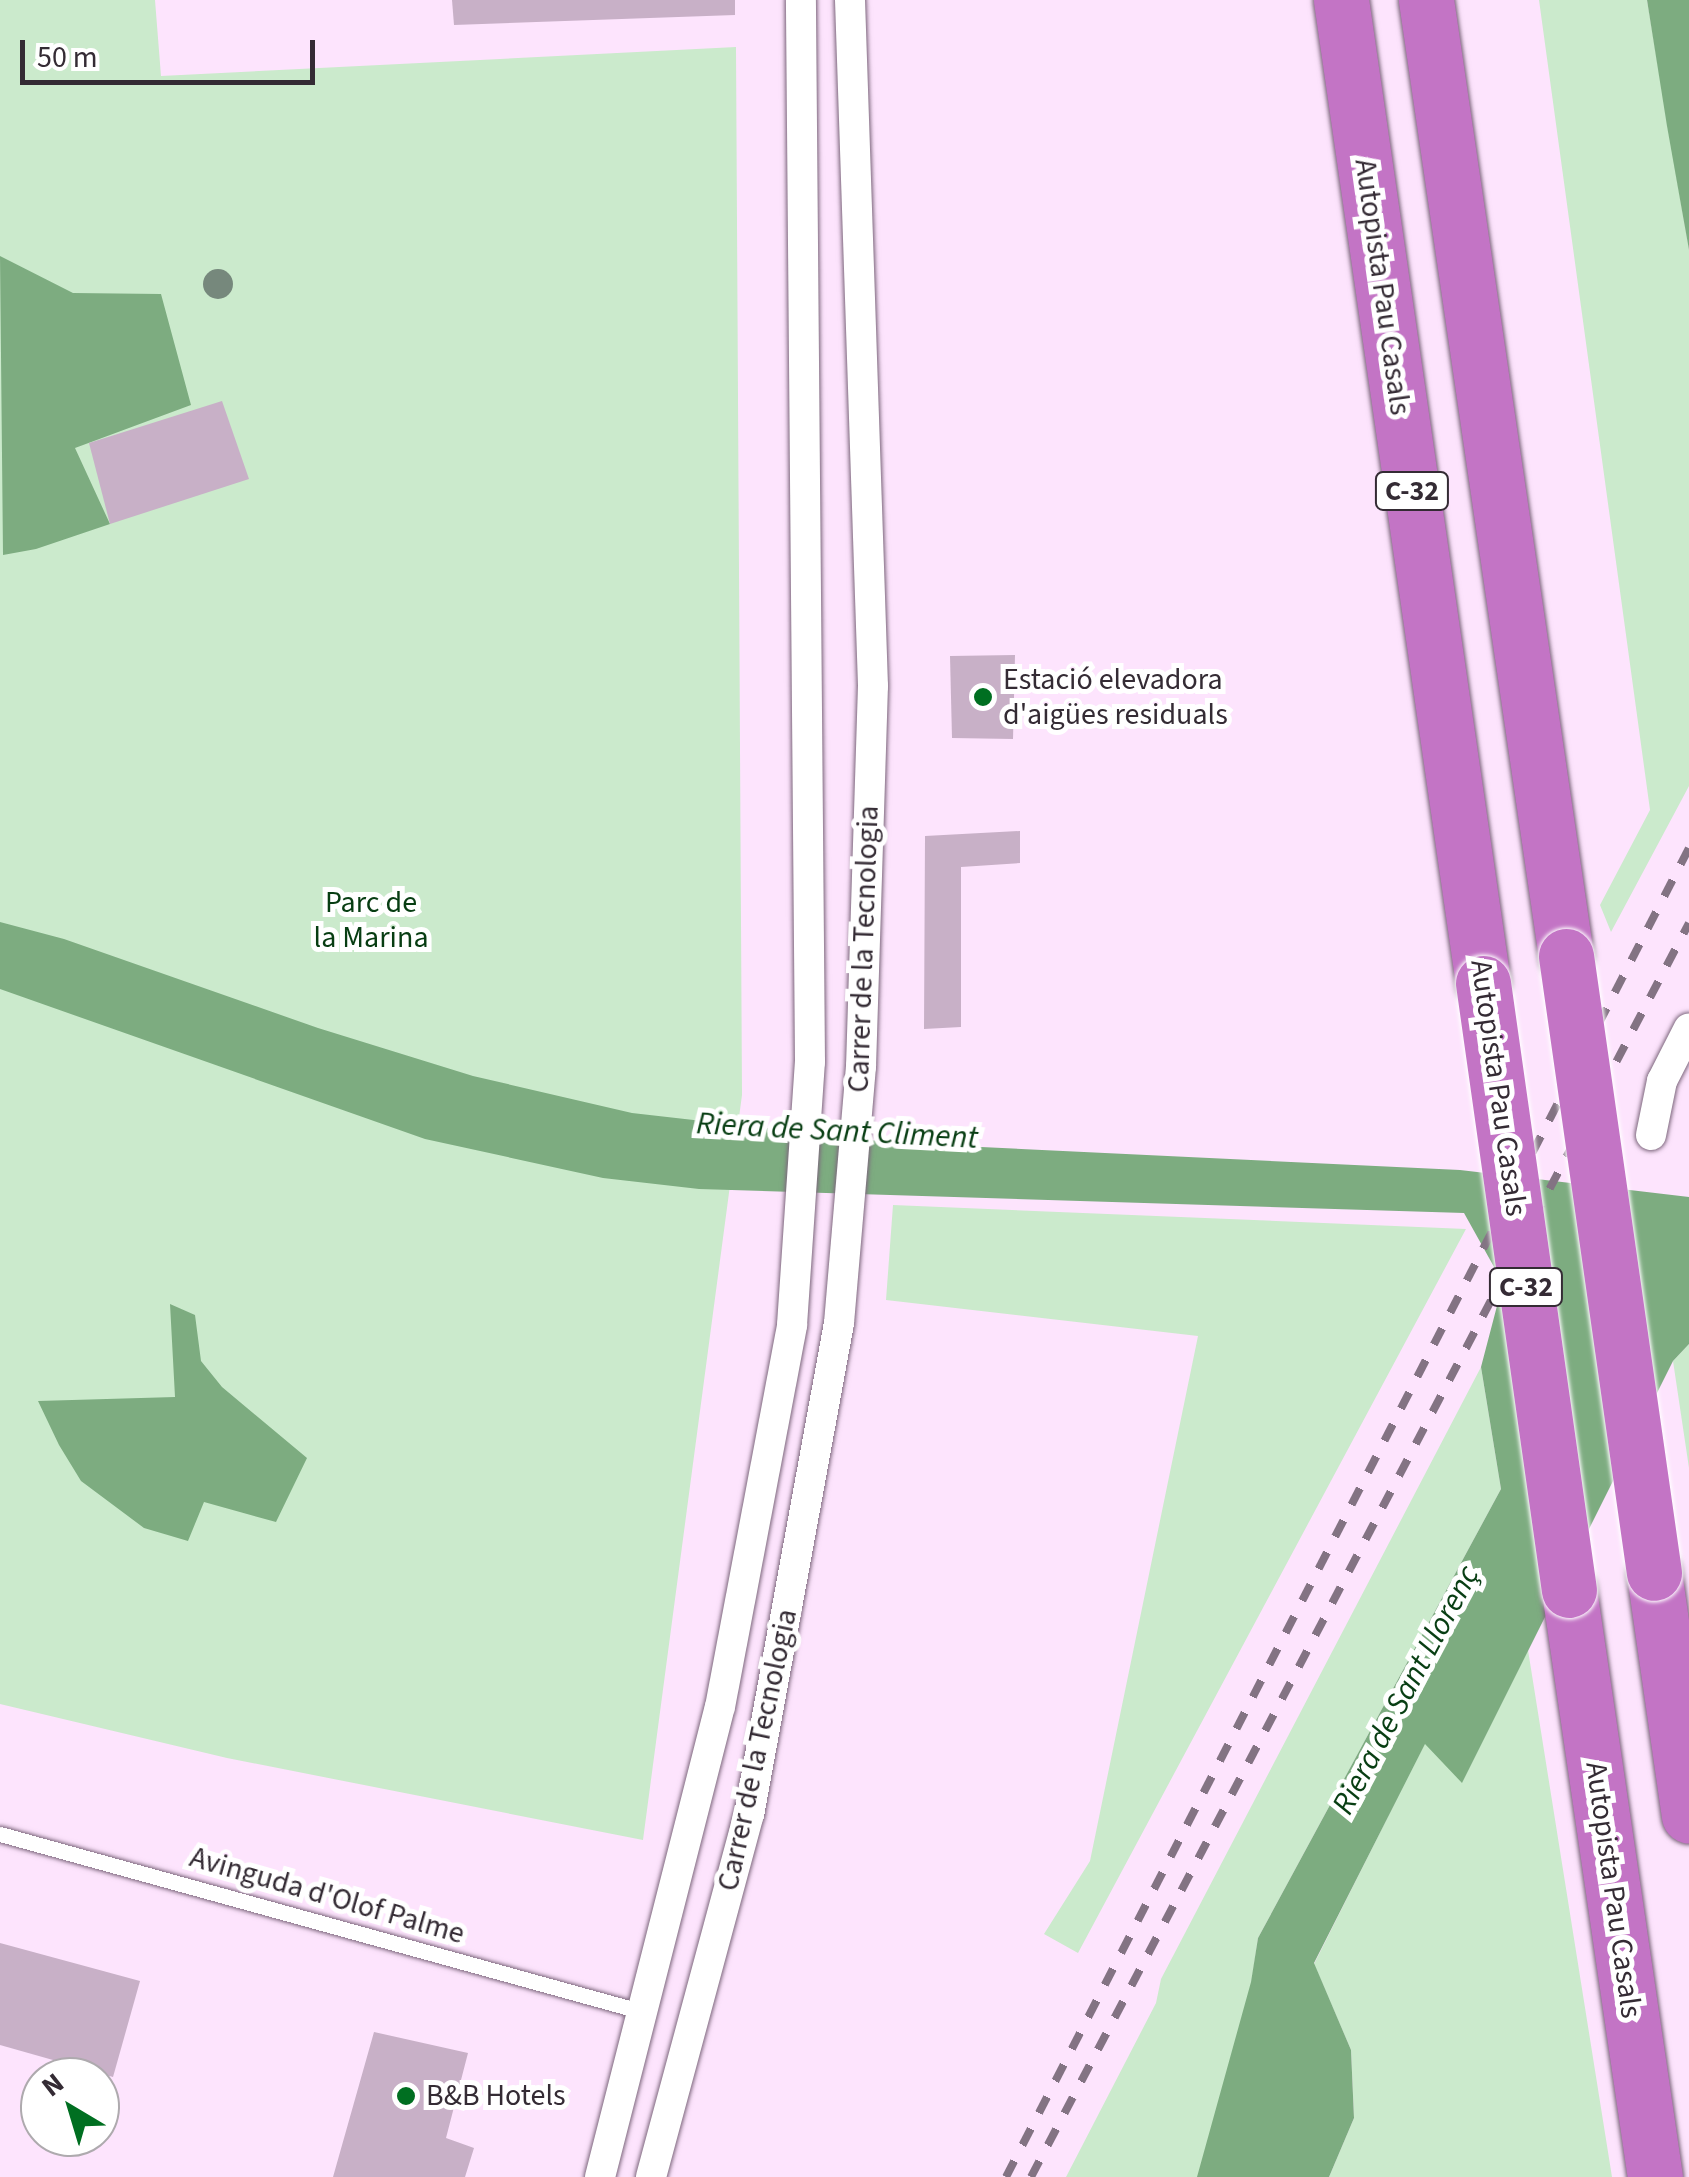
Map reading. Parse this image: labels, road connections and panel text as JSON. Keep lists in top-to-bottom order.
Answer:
{
  "streets": {
    "highway": ["Autopista Pau Casals", "C-32"],
    "street": ["Carrer de la Tecnologia"],
    "lane": ["Avinguda d'Olof Palme"]
  },
  "crossings": [
    ["Carrer de la Tecnologia", "Avinguda d'Olof Palme"]
  ],
  "water": ["Riera de Sant Climent", "Riera de Sant Llorenç"],
  "parks": ["Parc de la Marina"],
  "places": ["Estació elevadora d'aigües residuals", "B&B Hotels"],
  "scale_bar": "50 m",
  "north": "top left"
}
